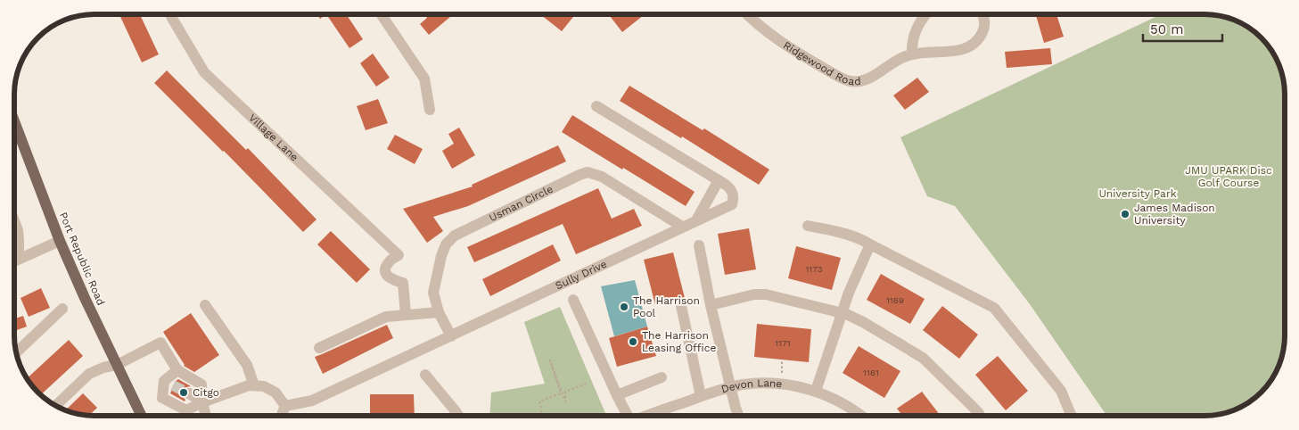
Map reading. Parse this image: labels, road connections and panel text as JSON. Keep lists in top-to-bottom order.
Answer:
{
  "streets": {
    "main road": ["Port Republic Road"],
    "street": [
      "Ridgewood Road",
      "Village Lane",
      "Usman Circle",
      "Sully Drive",
      "Devon Lane"
    ]
  },
  "crossings": [
    ["Usman Circle", "Sully Drive"]
  ],
  "parks": ["JMU UPARK Disc Golf Course", "University Park"],
  "places": [
    "James Madison University",
    "The Harrison Pool",
    "The Harrison Leasing Office",
    "Citgo"
  ],
  "house_numbers": [
    "1173",
    "1169",
    "1171",
    "1161"
  ],
  "scale_bar": "50 m"
}
